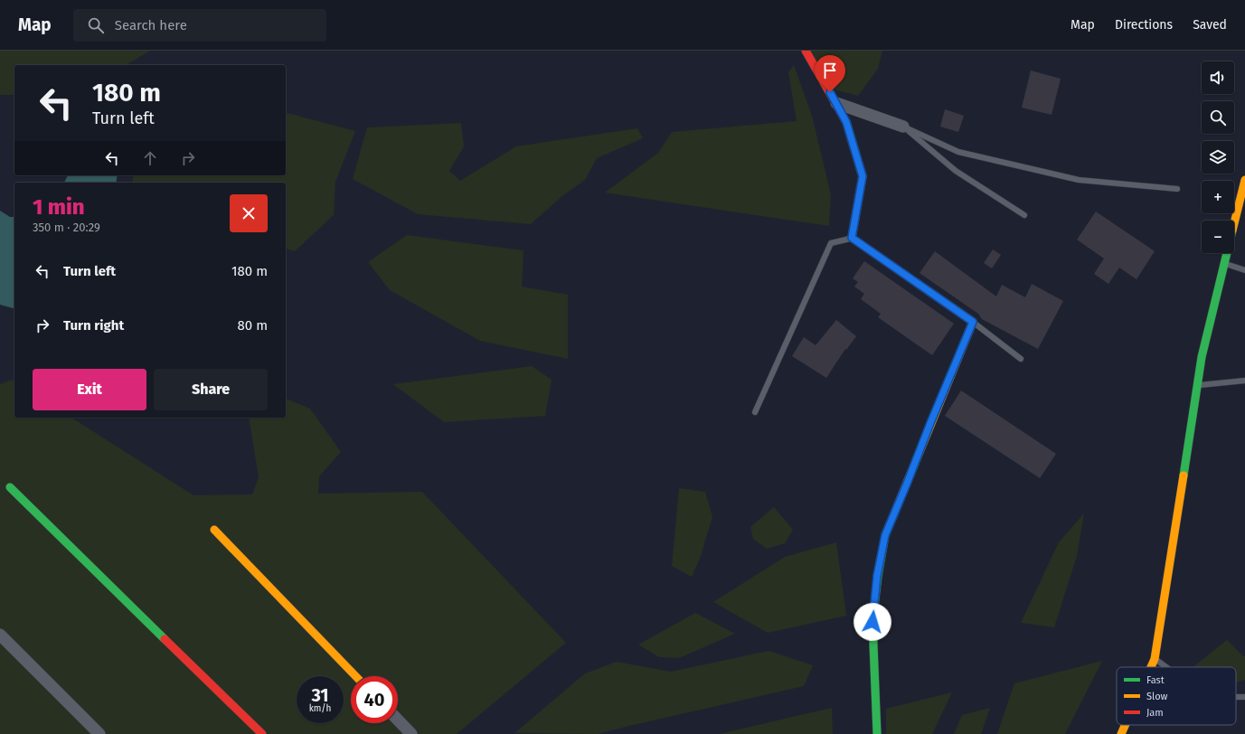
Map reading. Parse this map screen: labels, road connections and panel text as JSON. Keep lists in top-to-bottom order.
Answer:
{
  "legend": ["Fast", "Slow", "Jam"],
  "page": {
    "header": "Map",
    "search": "Search here",
    "nav": ["Map", "Directions", "Saved"],
    "map_buttons": ["+", "−"],
    "turn": ["180 m", "Turn left"],
    "heading": ["1 min", "350 m · 20:29"],
    "list": [
      {
        "name": "Turn left",
        "value": "180 m"
      },
      {
        "name": "Turn right",
        "value": "80 m"
      }
    ],
    "buttons": ["Exit", "Share"],
    "speed": "31 km/h",
    "limit": "40"
  }
}
